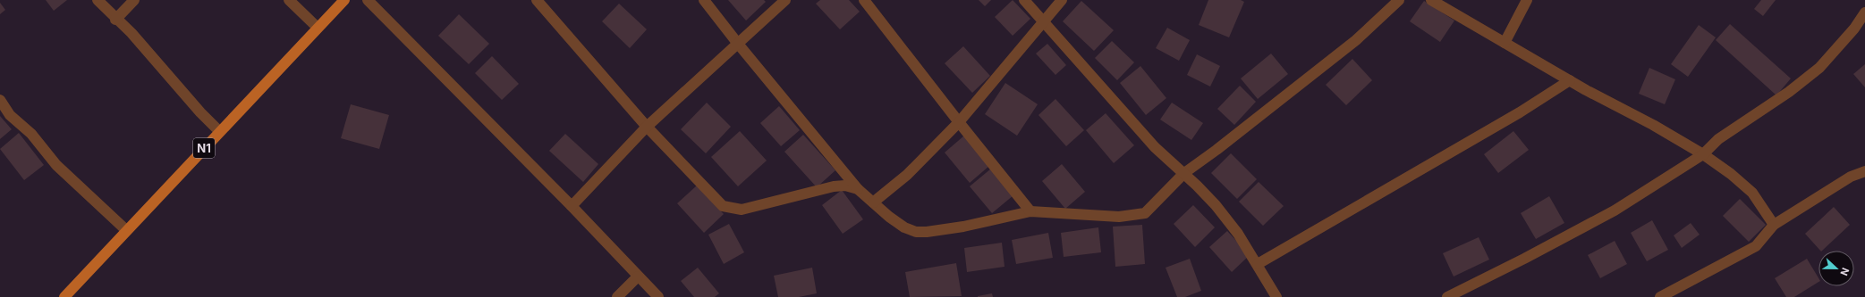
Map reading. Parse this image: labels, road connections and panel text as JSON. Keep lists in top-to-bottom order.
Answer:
{
  "streets": {
    "main road": ["N1"]
  },
  "north": "right"
}
